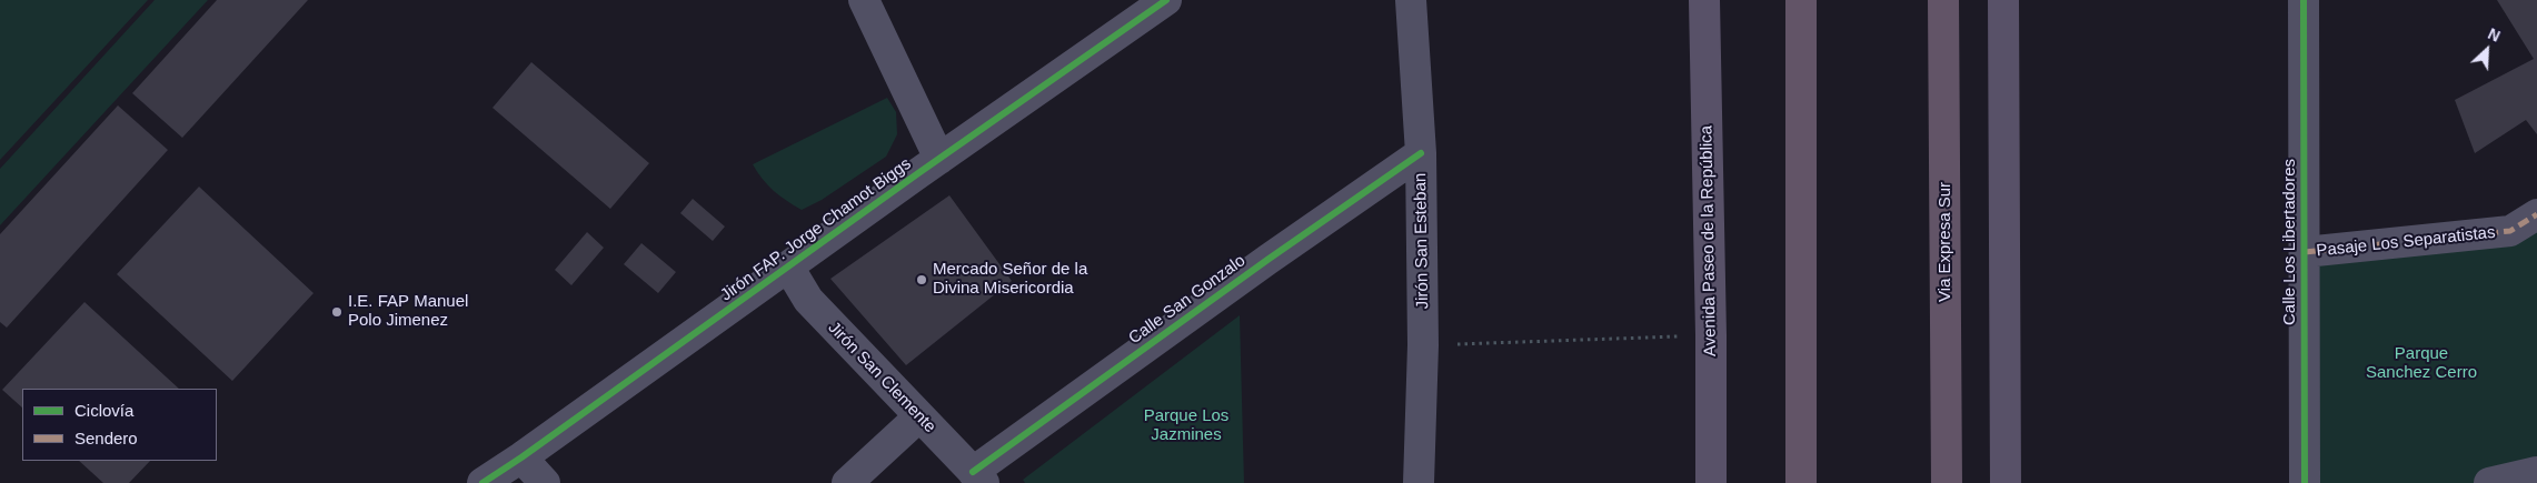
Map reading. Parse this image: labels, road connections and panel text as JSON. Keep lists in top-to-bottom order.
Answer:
{
  "streets": {
    "highway": ["Via Expresa Sur"],
    "main road": ["Avenida Paseo de la República"],
    "street": [
      "Jirón FAP. Jorge Chamot Biggs",
      "Jirón San Esteban",
      "Calle Los Libertadores",
      "Pasaje Los Separatistas",
      "Calle San Gonzalo",
      "Jirón San Clemente"
    ]
  },
  "crossings": [
    ["Jirón FAP. Jorge Chamot Biggs", "Jirón San Clemente"],
    ["Jirón San Esteban", "Calle San Gonzalo"],
    ["Calle Los Libertadores", "Pasaje Los Separatistas"],
    ["Calle San Gonzalo", "Jirón San Clemente"]
  ],
  "parks": ["Parque Sanchez Cerro", "Parque Los Jazmines"],
  "places": ["Mercado Señor de la Divina Misericordia", "I.E. FAP Manuel Polo Jimenez"],
  "legend": ["Ciclovía", "Sendero"],
  "north": "top right"
}
